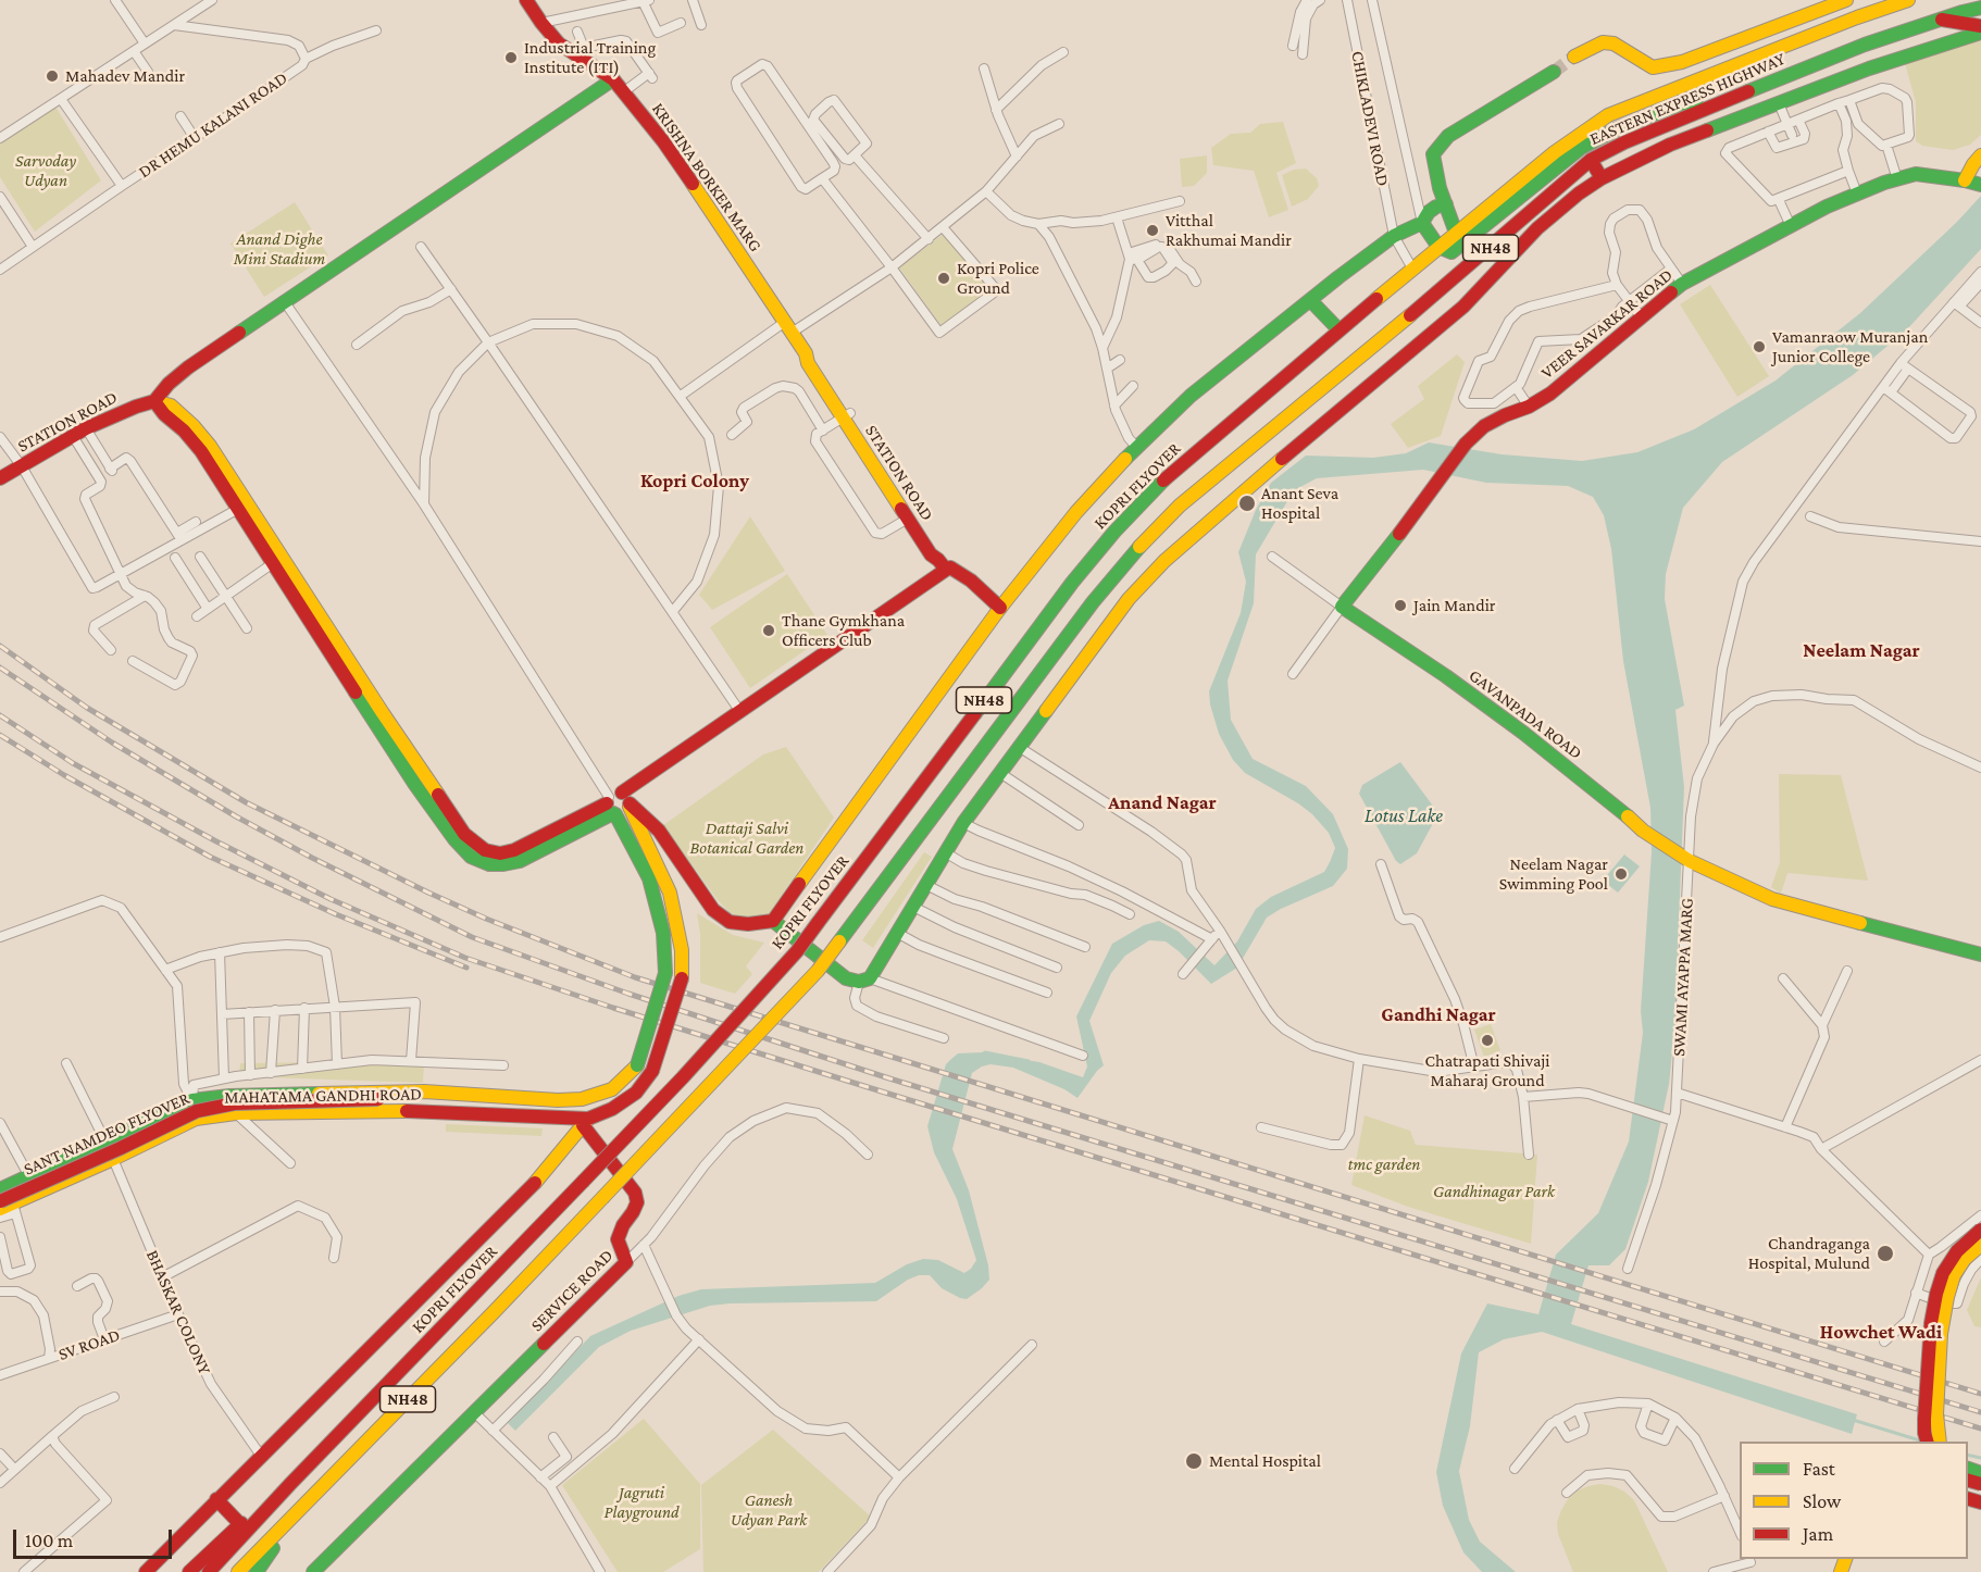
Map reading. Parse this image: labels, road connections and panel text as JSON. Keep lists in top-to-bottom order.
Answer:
{
  "streets": {
    "main road": [
      "EASTERN EXPRESS HIGHWAY",
      "KRISHNA BORKER MARG",
      "NH48",
      "VEER SAVARKAR ROAD",
      "STATION ROAD",
      "KOPRI FLYOVER",
      "GAVANPADA ROAD",
      "MAHATAMA GANDHI ROAD",
      "SANT NAMDEO FLYOVER",
      "SERVICE ROAD"
    ],
    "street": [
      "CHIKLADEVI ROAD",
      "DR HEMU KALANI ROAD",
      "SWAMI AYAPPA MARG",
      "BHASKAR COLONY",
      "SV ROAD"
    ]
  },
  "crossings": [
    ["EASTERN EXPRESS HIGHWAY", "CHIKLADEVI ROAD"],
    ["EASTERN EXPRESS HIGHWAY", "NH48"],
    ["EASTERN EXPRESS HIGHWAY", "KOPRI FLYOVER"],
    ["KRISHNA BORKER MARG", "STATION ROAD"],
    ["NH48", "KOPRI FLYOVER"],
    ["VEER SAVARKAR ROAD", "GAVANPADA ROAD"],
    ["GAVANPADA ROAD", "SWAMI AYAPPA MARG"],
    ["MAHATAMA GANDHI ROAD", "SANT NAMDEO FLYOVER"],
    ["MAHATAMA GANDHI ROAD", "BHASKAR COLONY"],
    ["BHASKAR COLONY", "SV ROAD"]
  ],
  "districts": [
    "Kopri Colony",
    "Neelam Nagar",
    "Anand Nagar",
    "Gandhi Nagar",
    "Howchet Wadi"
  ],
  "water": ["Lotus Lake"],
  "parks": [
    "Sarvoday Udyan",
    "Anand Dighe Mini Stadium",
    "Dattaji Salvi Botanical Garden",
    "tmc garden",
    "Gandhinagar Park",
    "Jagruti Playground",
    "Ganesh Udyan Park"
  ],
  "places": [
    "Industrial Training Institute (ITI)",
    "Mahadev Mandir",
    "Vitthal Rakhumai Mandir",
    "Kopri Police Ground",
    "Vamanraow Muranjan Junior College",
    "Anant Seva Hospital",
    "Jain Mandir",
    "Thane Gymkhana Officers Club",
    "Neelam Nagar Swimming Pool",
    "Chatrapati Shivaji Maharaj Ground",
    "Chandraganga Hospital, Mulund",
    "Mental Hospital"
  ],
  "legend": ["Fast", "Slow", "Jam"],
  "scale_bar": "100 m"
}
